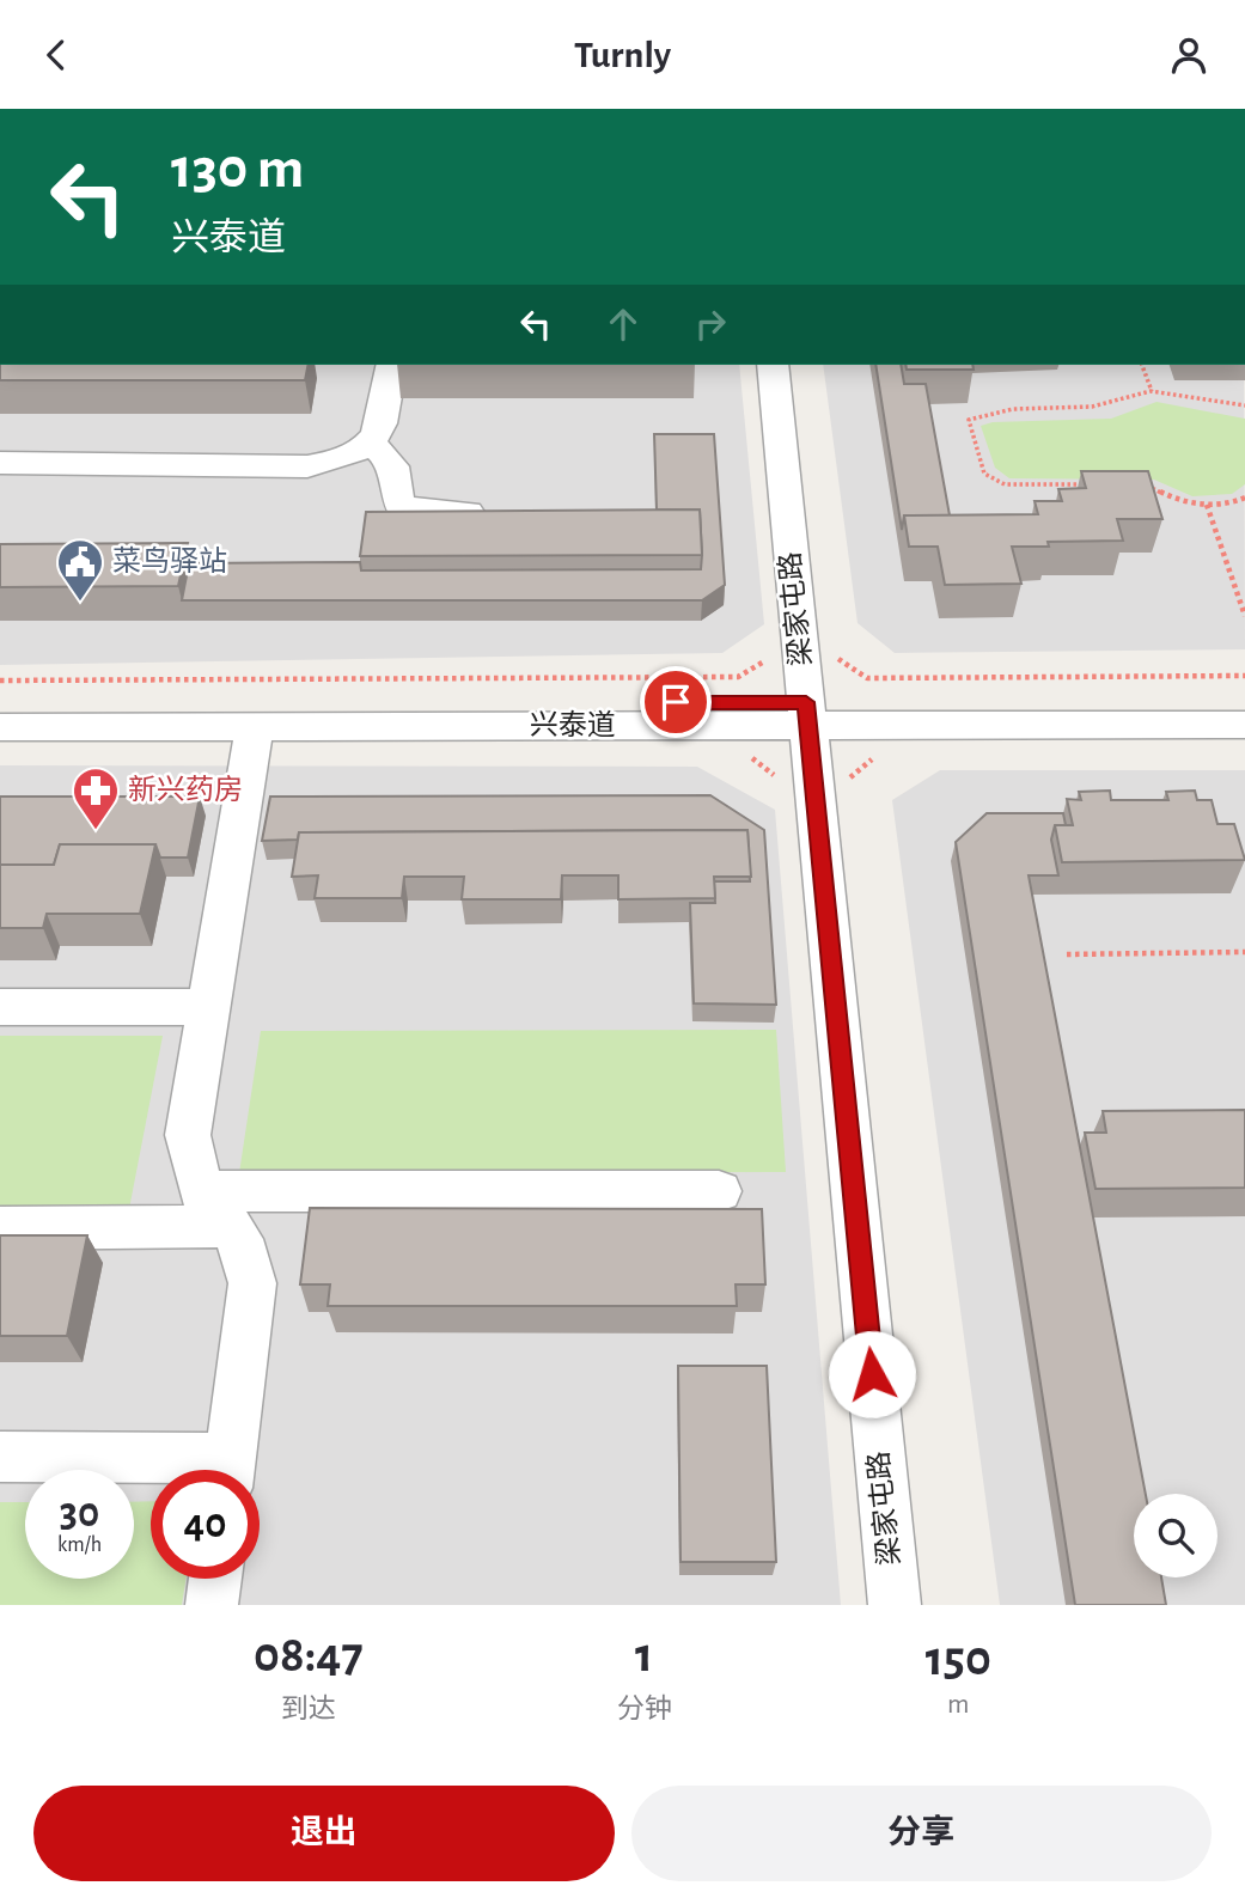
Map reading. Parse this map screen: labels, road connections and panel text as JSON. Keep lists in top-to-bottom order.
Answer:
{
  "streets": {
    "street": ["梁家屯路", "兴泰道"]
  },
  "crossings": [
    ["梁家屯路", "兴泰道"]
  ],
  "places": {
    "public building": ["菜鸟驿站"],
    "pharmacy": ["新兴药房"]
  },
  "page": {
    "header": "Turnly",
    "turn": ["130 m", "兴泰道"],
    "speed": "30 km/h",
    "limit": "40",
    "eta": [
      "08:47",
      "到达",
      "1",
      "分钟",
      "150",
      "m"
    ],
    "buttons": ["退出", "分享"]
  }
}
